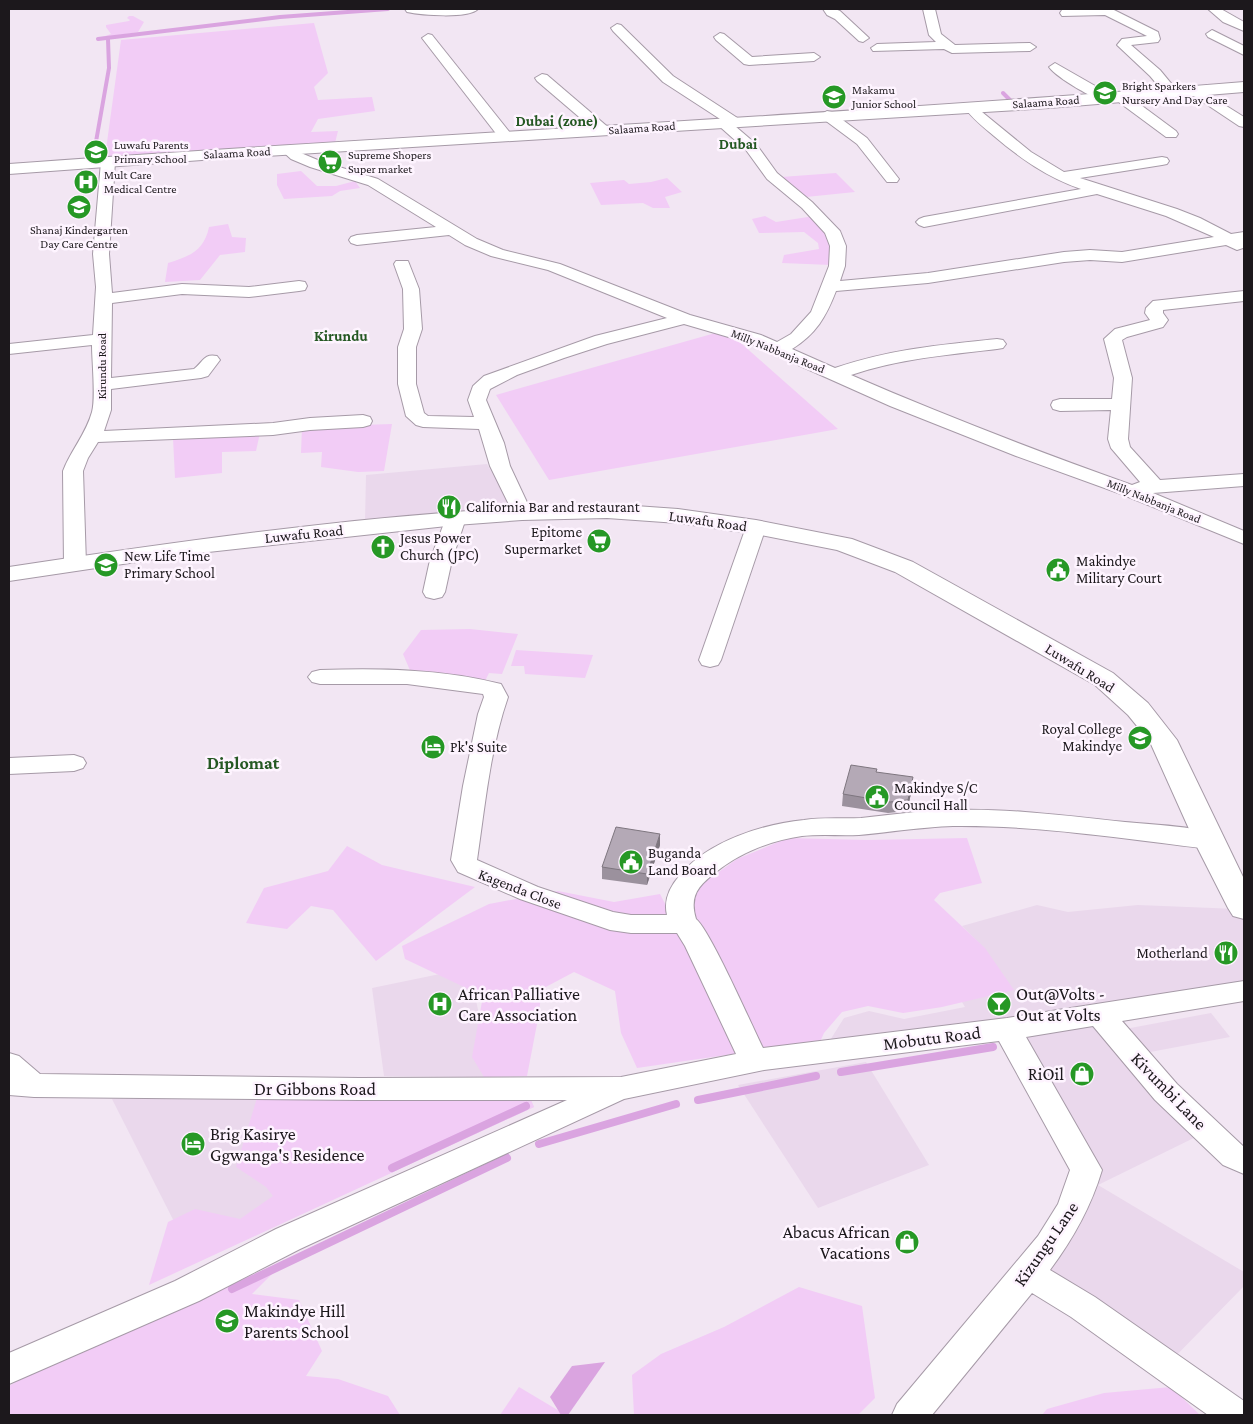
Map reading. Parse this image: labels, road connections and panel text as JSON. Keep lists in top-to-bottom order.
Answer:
{
  "streets": {
    "main road": ["Salaama Road", "Luwafu Road"],
    "street": [
      "Milly Nabbanja Road",
      "Kirundu Road",
      "Kagenda Close",
      "Mobutu Road",
      "Dr Gibbons Road",
      "Kivumbi Lane",
      "Kizungu Lane"
    ]
  },
  "crossings": [
    ["Salaama Road", "Milly Nabbanja Road"],
    ["Salaama Road", "Kirundu Road"],
    ["Kirundu Road", "Luwafu Road"],
    ["Mobutu Road", "Dr Gibbons Road"],
    ["Mobutu Road", "Kivumbi Lane"],
    ["Mobutu Road", "Kizungu Lane"]
  ],
  "districts": [
    "Dubai (zone)",
    "Dubai",
    "Kirundu",
    "Diplomat"
  ],
  "places": {
    "school or university": [
      "Bright Sparkers Nursery And Day Care",
      "Makamu Junior School",
      "Luwafu Parents Primary School",
      "Shanaj Kindergarten Day Care Centre",
      "New Life Time Primary School",
      "Royal College Makindye",
      "Makindye Hill Parents School"
    ],
    "supermarket": ["Supreme Shopers Super market", "Epitome Supermarket"],
    "hospital": ["Mult Care Medical Centre", "African Palliative Care Association"],
    "restaurant": ["California Bar and restaurant", "Motherland"],
    "church": ["Jesus Power Church (JPC)"],
    "public building": ["Makindye Military Court", "Makindye S/C Council Hall", "Buganda Land Board"],
    "hotel": ["Pk's Suite", "Brig Kasirye Ggwanga's Residence"],
    "bar": ["Out@Volts - Out at Volts"],
    "shop": ["RiOil", "Abacus African Vacations"]
  }
}
